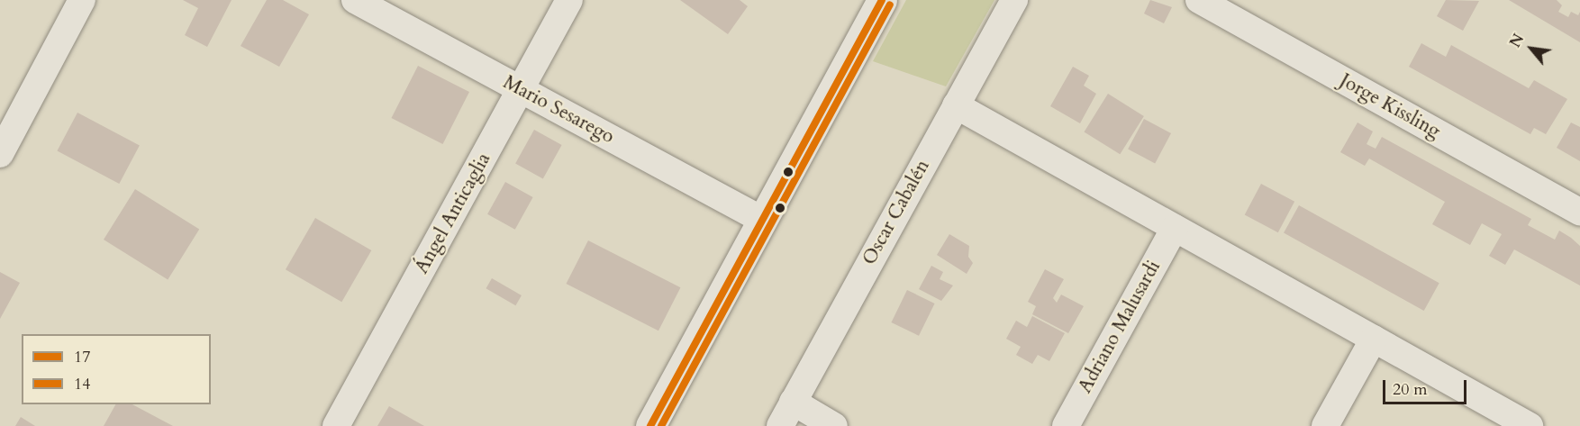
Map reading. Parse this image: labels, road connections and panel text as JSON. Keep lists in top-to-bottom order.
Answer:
{
  "streets": {
    "street": [
      "Jorge Kissling",
      "Mario Sesarego",
      "Oscar Cabalén",
      "Ángel Anticaglia",
      "Adriano Malusardi"
    ]
  },
  "crossings": [
    ["Mario Sesarego", "Ángel Anticaglia"]
  ],
  "lines": ["transit line 17", "transit line 14"],
  "legend": ["17", "14"],
  "scale_bar": "20 m",
  "north": "top left"
}
